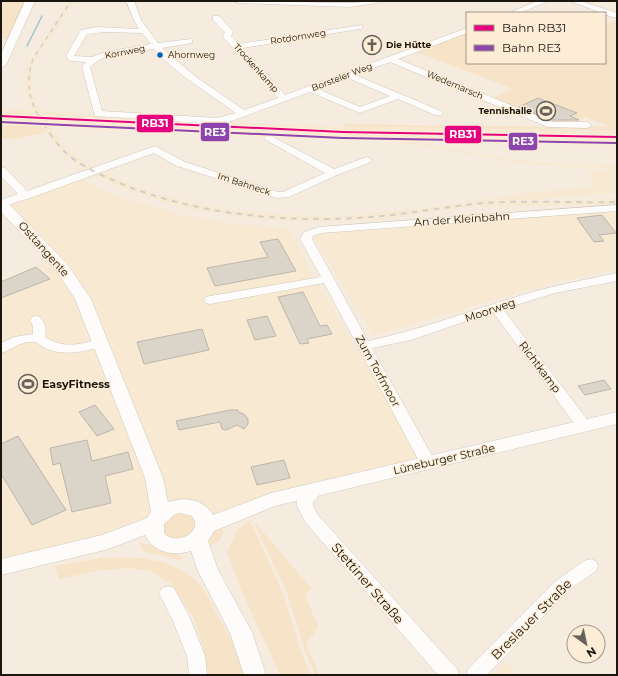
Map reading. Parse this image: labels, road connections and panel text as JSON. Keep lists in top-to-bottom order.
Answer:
{
  "streets": {
    "main road": ["Osttangente", "Lüneburger Straße"],
    "street": [
      "Rotdornweg",
      "Kornweg",
      "Trockenkamp",
      "Borsteler Weg",
      "Wedemarsch",
      "Im Bahneck",
      "An der Kleinbahn",
      "Moorweg",
      "Richtkamp",
      "Zum Torfmoor",
      "Stettiner Straße",
      "Breslauer Straße"
    ]
  },
  "crossings": [
    ["Rotdornweg", "Trockenkamp"],
    ["Kornweg", "Borsteler Weg"],
    ["Trockenkamp", "Borsteler Weg"],
    ["Borsteler Weg", "Wedemarsch"],
    ["An der Kleinbahn", "Zum Torfmoor"],
    ["Moorweg", "Richtkamp"],
    ["Moorweg", "Zum Torfmoor"],
    ["Richtkamp", "Lüneburger Straße"],
    ["Zum Torfmoor", "Lüneburger Straße"],
    ["Lüneburger Straße", "Stettiner Straße"]
  ],
  "places": {
    "church": ["Die Hütte"],
    "other": ["Ahornweg"],
    "sports": ["Tennishalle", "EasyFitness"]
  },
  "lines": ["rail line RB31", "rail line RE3"],
  "legend": ["Bahn RB31", "Bahn RE3"],
  "north": "bottom right"
}
